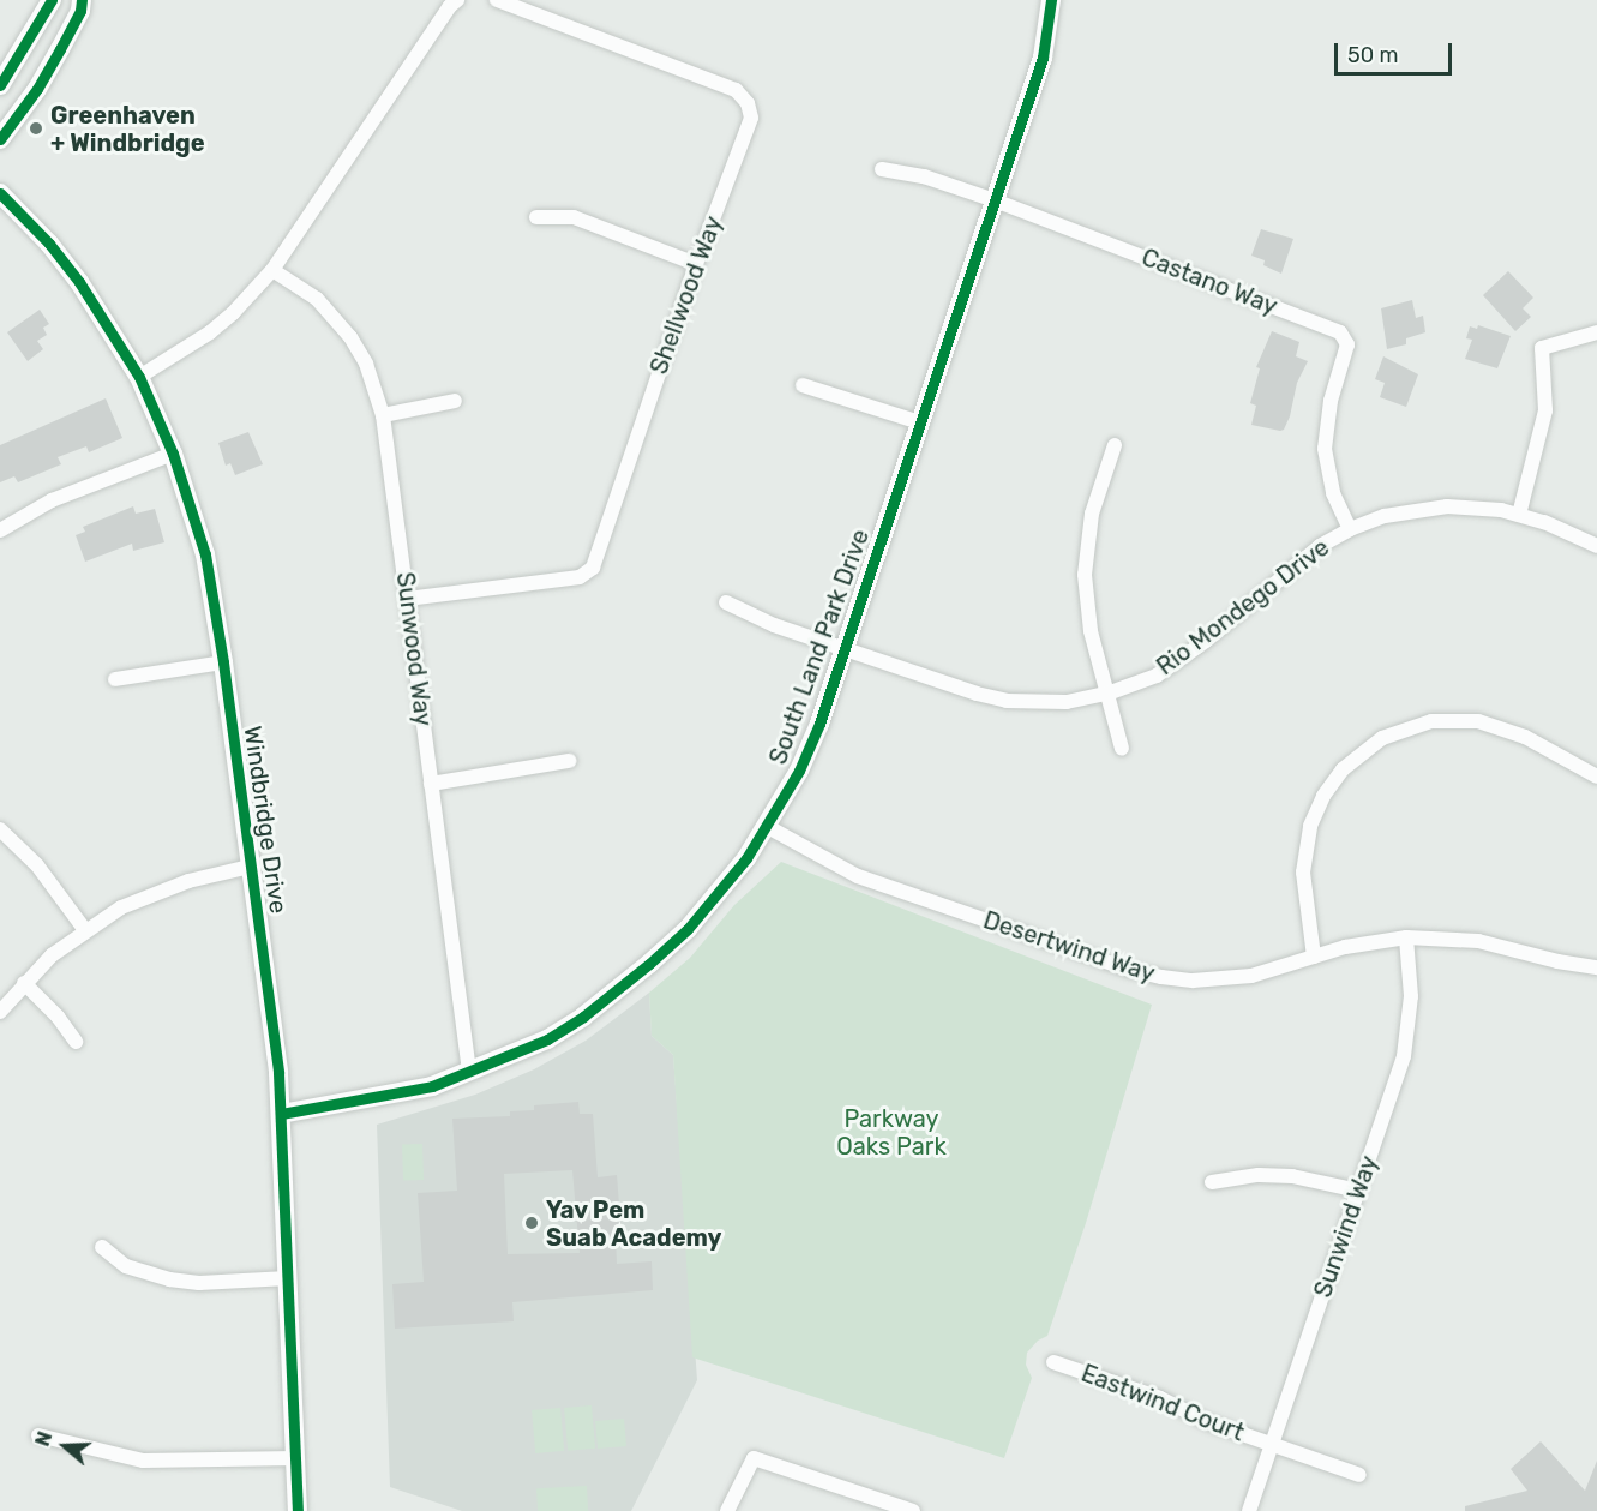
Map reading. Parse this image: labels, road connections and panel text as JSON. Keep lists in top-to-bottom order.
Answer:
{
  "streets": {
    "street": [
      "Castano Way",
      "Shellwood Way",
      "Rio Mondego Drive",
      "South Land Park Drive",
      "Sunwood Way",
      "Windbridge Drive",
      "Desertwind Way",
      "Sunwind Way",
      "Eastwind Court"
    ]
  },
  "crossings": [
    ["Castano Way", "Rio Mondego Drive"],
    ["Castano Way", "South Land Park Drive"],
    ["Shellwood Way", "Sunwood Way"],
    ["Rio Mondego Drive", "South Land Park Drive"],
    ["South Land Park Drive", "Sunwood Way"],
    ["South Land Park Drive", "Windbridge Drive"],
    ["South Land Park Drive", "Desertwind Way"],
    ["Desertwind Way", "Sunwind Way"],
    ["Sunwind Way", "Eastwind Court"]
  ],
  "parks": ["Parkway Oaks Park"],
  "places": ["Greenhaven + Windbridge", "Yav Pem Suab Academy"],
  "scale_bar": "50 m",
  "north": "left"
}
